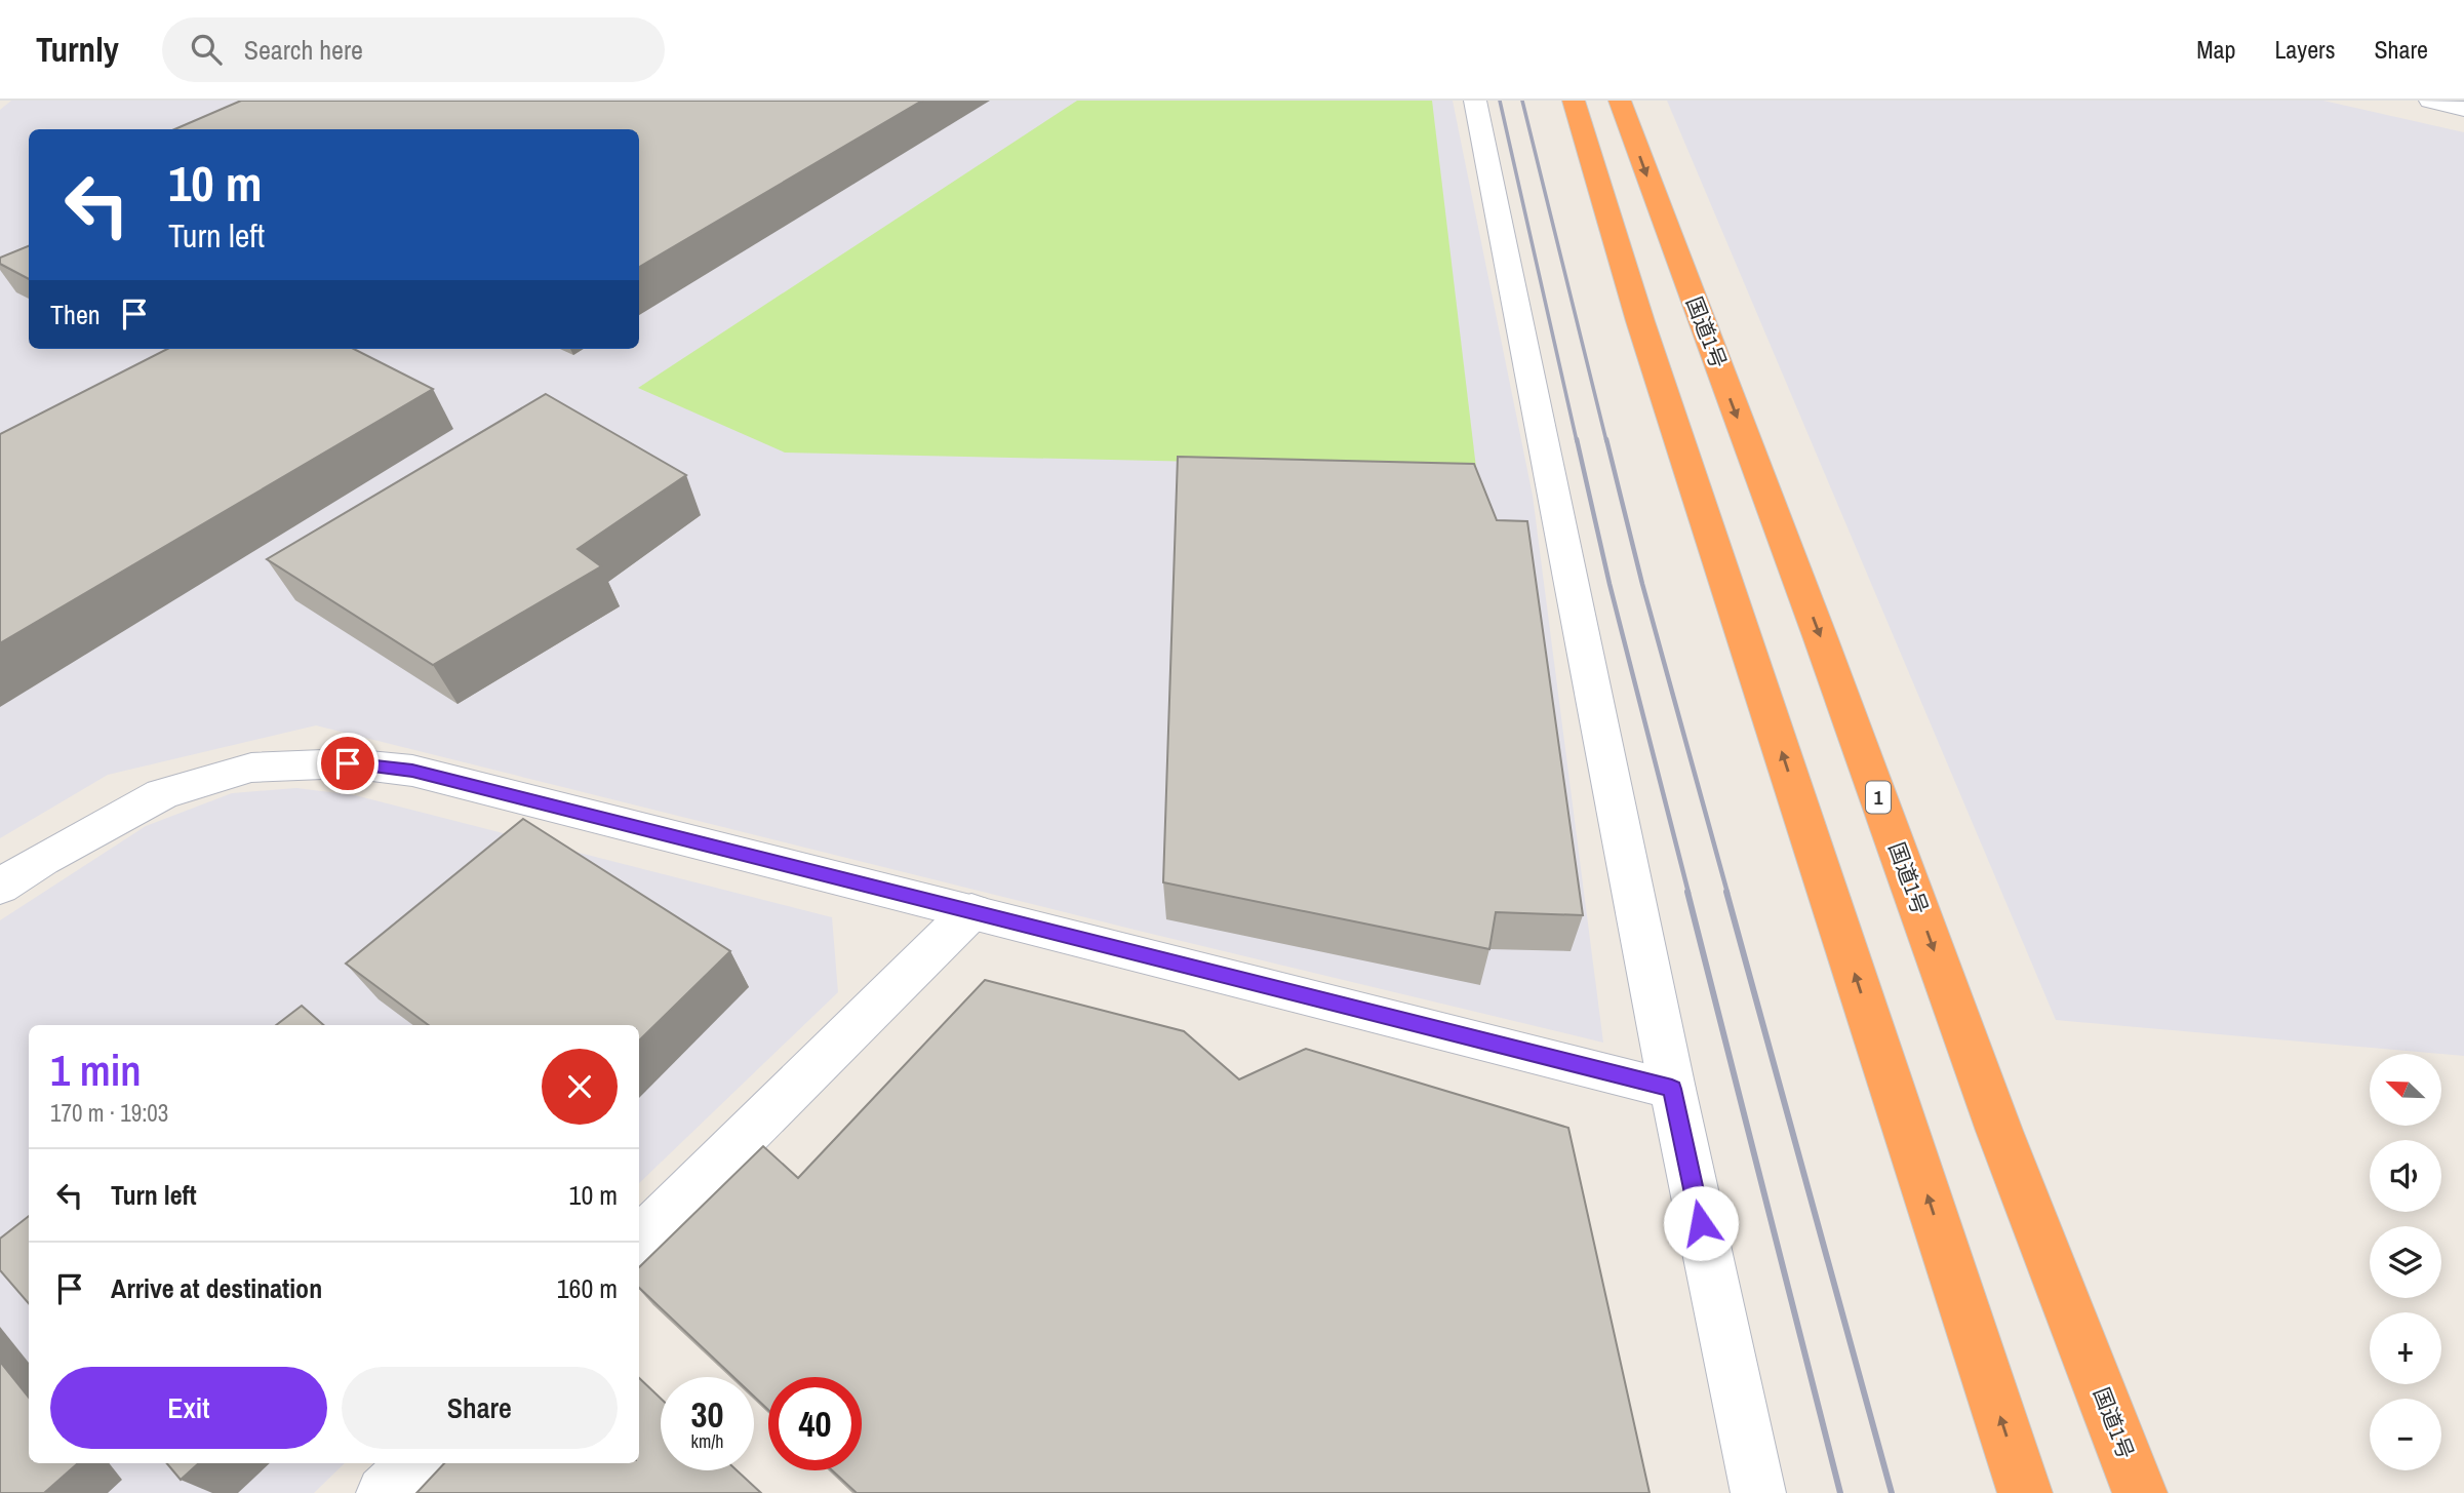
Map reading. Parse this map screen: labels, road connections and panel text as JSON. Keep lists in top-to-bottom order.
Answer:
{
  "streets": {
    "highway": ["国道1号", "1"]
  },
  "north": "top left",
  "page": {
    "header": "Turnly",
    "search": "Search here",
    "nav": ["Map", "Layers", "Share"],
    "turn": ["10 m", "Turn left"],
    "then": "Then",
    "heading": ["1 min", "170 m · 19:03"],
    "map_buttons": ["+", "−"],
    "list": [
      {
        "name": "Turn left",
        "value": "10 m"
      },
      {
        "name": "Arrive at destination",
        "value": "160 m"
      }
    ],
    "buttons": ["Exit", "Share"],
    "speed": "30 km/h",
    "limit": "40"
  }
}
